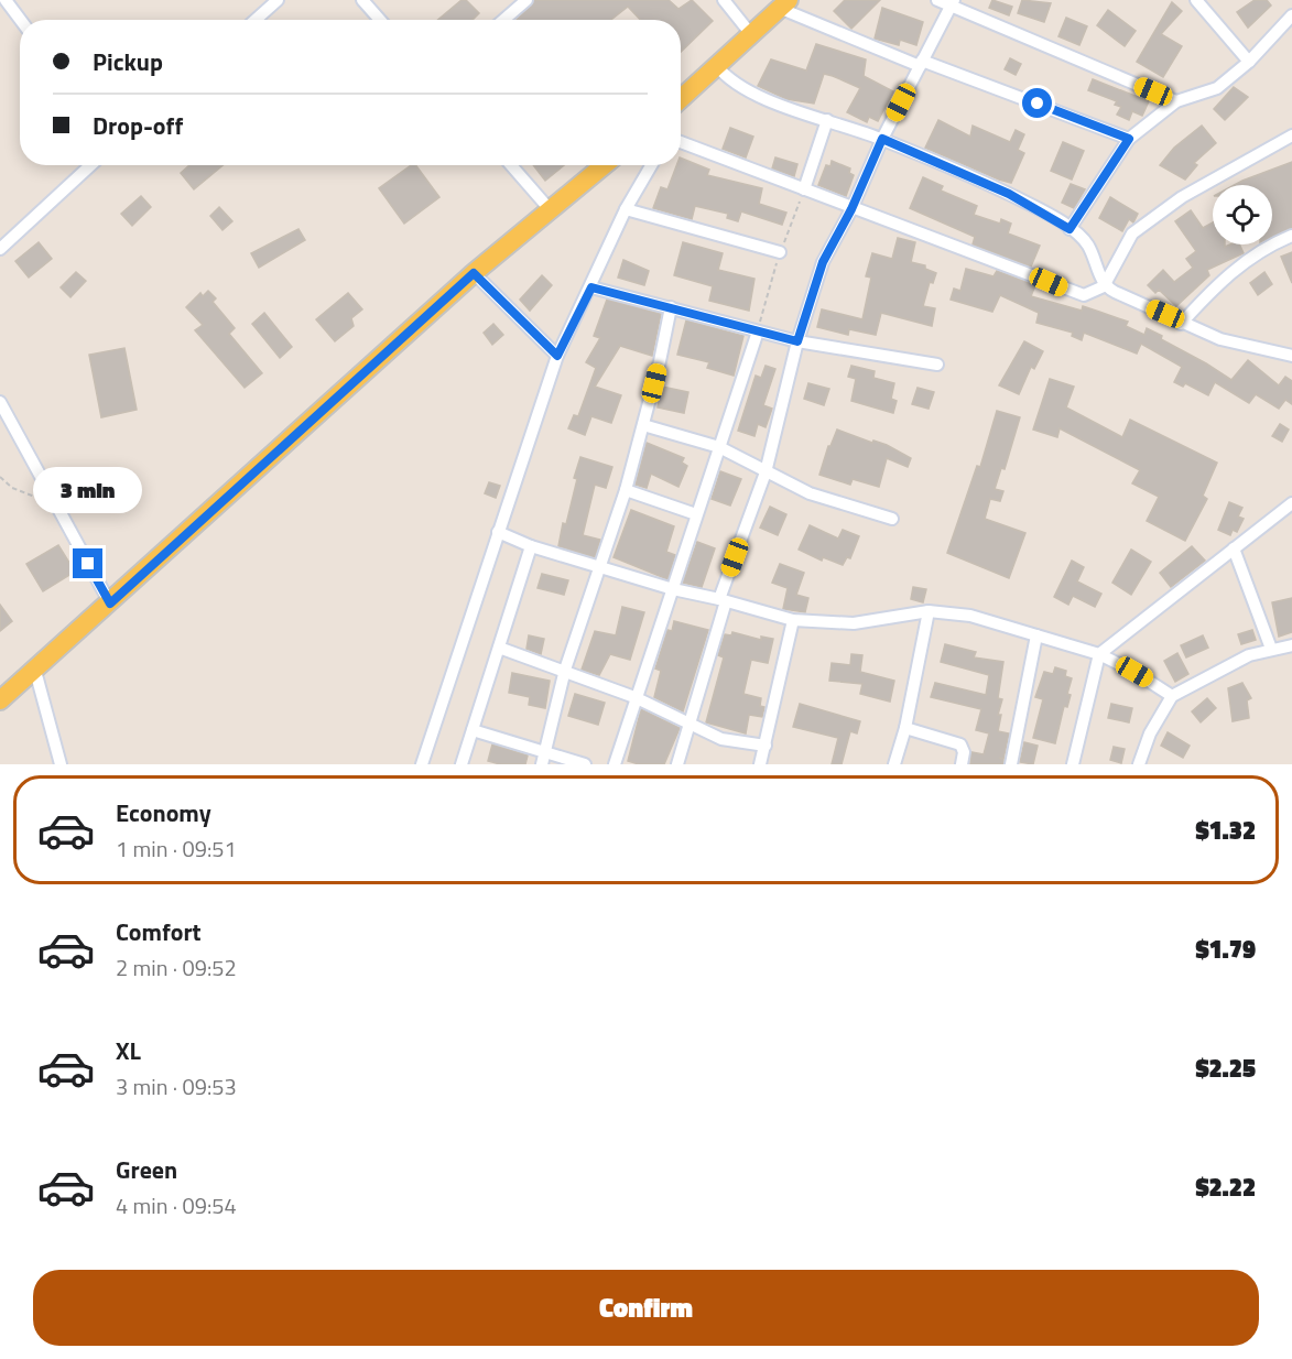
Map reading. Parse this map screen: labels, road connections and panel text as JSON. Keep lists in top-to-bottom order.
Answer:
{
  "page": {
    "banner": ["Pickup", "Drop-off"],
    "bubble": "3 min",
    "list": [
      {
        "name": "Economy",
        "note": "1 min · 09:51",
        "value": "$1.32"
      },
      {
        "name": "Comfort",
        "note": "2 min · 09:52",
        "value": "$1.79"
      },
      {
        "name": "XL",
        "note": "3 min · 09:53",
        "value": "$2.25"
      },
      {
        "name": "Green",
        "note": "4 min · 09:54",
        "value": "$2.22"
      }
    ],
    "buttons": "Confirm"
  }
}
